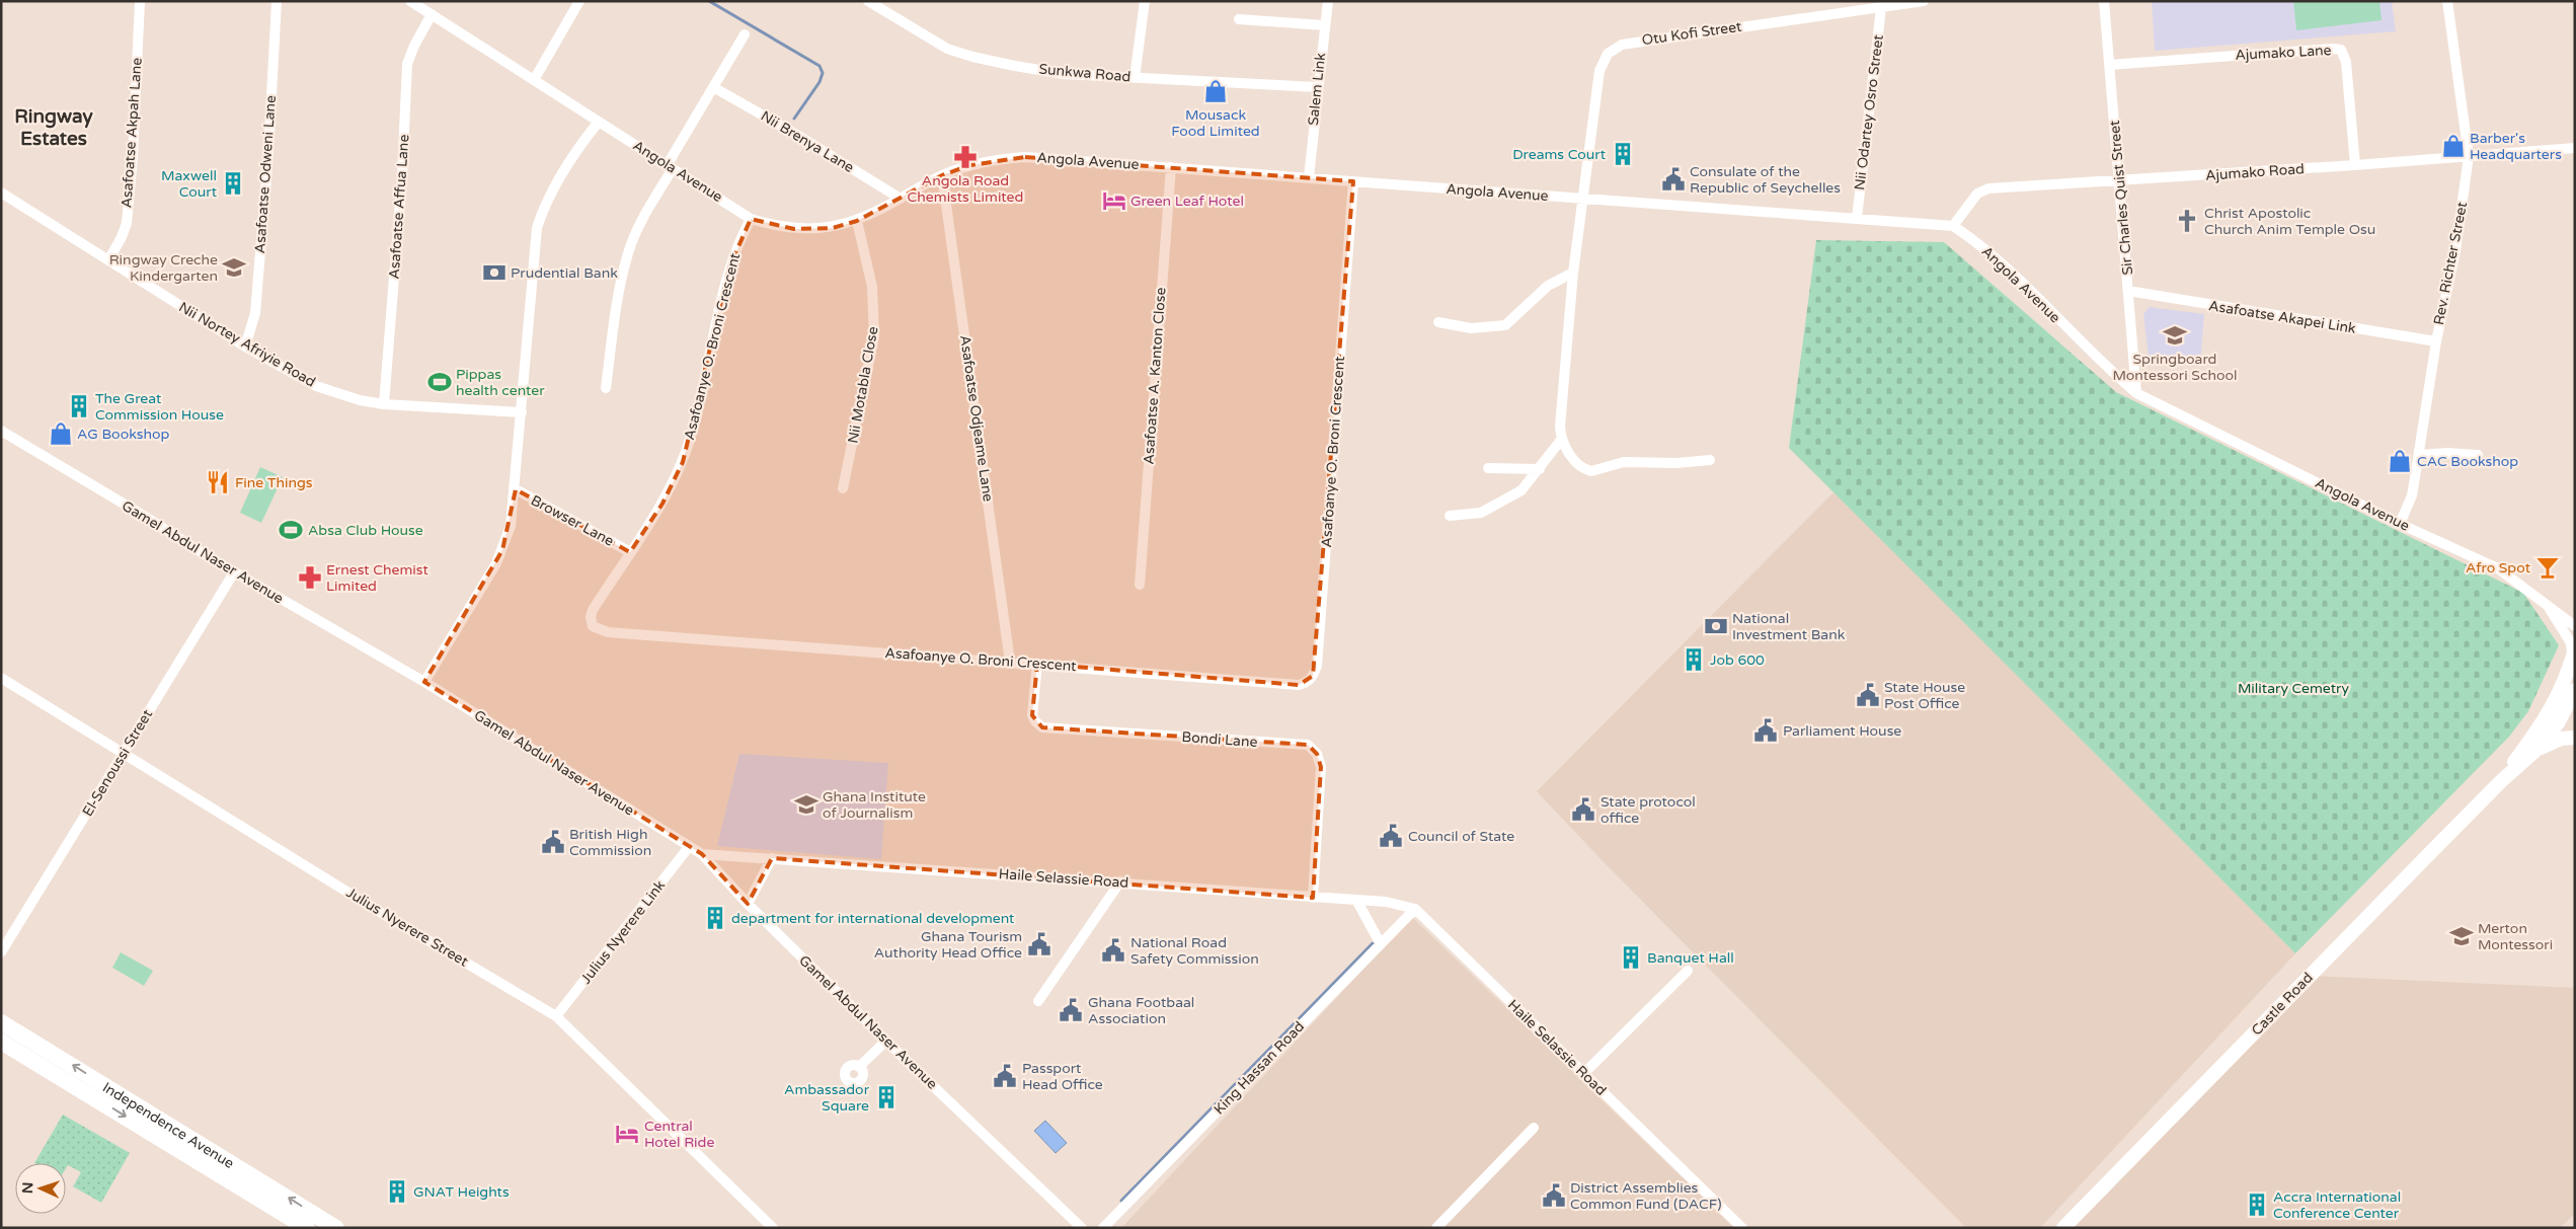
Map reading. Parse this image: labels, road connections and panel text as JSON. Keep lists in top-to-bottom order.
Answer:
{
  "streets": {
    "main road": ["Castle Road", "Independence Avenue"],
    "street": [
      "Otu Kofi Street",
      "Ajumako Lane",
      "Sunkwa Road",
      "Salem Link",
      "Nii Odartey Osro Street",
      "Asafoatse Akpah Lane",
      "Nii Brenya Lane",
      "Angola Avenue",
      "Ajumako Road",
      "Asafoatse Odweni Lane",
      "Sir Charles Quist Street",
      "Asafoatse Affua Lane",
      "Rev. Richter Street",
      "Asafoatse Akapei Link",
      "Nii Nortey Afriyie Road",
      "Asafoanye O. Broni Crescent",
      "Asafoatse A. Kanton Close",
      "Nii Motabla Close",
      "Asafoatse Odjeame Lane",
      "Browser Lane",
      "Gamel Abdul Naser Avenue",
      "Bondi Lane",
      "El-Senoussi Street",
      "Haile Selassie Road",
      "Julius Nyerere Street",
      "Julius Nyerere Link",
      "King Hassan Road"
    ]
  },
  "crossings": [
    ["Otu Kofi Street", "Nii Odartey Osro Street"],
    ["Otu Kofi Street", "Angola Avenue"],
    ["Ajumako Lane", "Ajumako Road"],
    ["Ajumako Lane", "Sir Charles Quist Street"],
    ["Sunkwa Road", "Salem Link"],
    ["Salem Link", "Angola Avenue"],
    ["Nii Odartey Osro Street", "Angola Avenue"],
    ["Asafoatse Akpah Lane", "Nii Nortey Afriyie Road"],
    ["Nii Brenya Lane", "Angola Avenue"],
    ["Angola Avenue", "Ajumako Road"],
    ["Angola Avenue", "Sir Charles Quist Street"],
    ["Angola Avenue", "Asafoatse Affua Lane"],
    ["Angola Avenue", "Rev. Richter Street"],
    ["Angola Avenue", "Asafoanye O. Broni Crescent"],
    ["Angola Avenue", "Asafoatse A. Kanton Close"],
    ["Angola Avenue", "Nii Motabla Close"],
    ["Angola Avenue", "Asafoatse Odjeame Lane"],
    ["Ajumako Road", "Sir Charles Quist Street"],
    ["Ajumako Road", "Rev. Richter Street"],
    ["Asafoatse Odweni Lane", "Nii Nortey Afriyie Road"],
    ["Sir Charles Quist Street", "Asafoatse Akapei Link"],
    ["Asafoatse Affua Lane", "Nii Nortey Afriyie Road"],
    ["Rev. Richter Street", "Asafoatse Akapei Link"],
    ["Asafoanye O. Broni Crescent", "Asafoatse Odjeame Lane"],
    ["Asafoanye O. Broni Crescent", "Browser Lane"],
    ["Asafoanye O. Broni Crescent", "Bondi Lane"],
    ["Gamel Abdul Naser Avenue", "El-Senoussi Street"],
    ["Gamel Abdul Naser Avenue", "Haile Selassie Road"],
    ["Gamel Abdul Naser Avenue", "Julius Nyerere Link"],
    ["Bondi Lane", "Haile Selassie Road"],
    ["El-Senoussi Street", "Julius Nyerere Street"],
    ["Haile Selassie Road", "King Hassan Road"],
    ["Julius Nyerere Street", "Julius Nyerere Link"]
  ],
  "districts": ["Ringway Estates"],
  "parks": ["Military Cemetry"],
  "places": {
    "shop": [
      "Mousack Food Limited",
      "Barber's Headquarters",
      "AG Bookshop",
      "CAC Bookshop"
    ],
    "building": [
      "Dreams Court",
      "Maxwell Court",
      "The Great Commission House",
      "Job 600",
      "department for international development",
      "Banquet Hall",
      "Ambassador Square",
      "GNAT Heights",
      "Accra International Conference Center"
    ],
    "pharmacy": ["Angola Road Chemists Limited", "Ernest Chemist Limited"],
    "public building": [
      "Consulate of the Republic of Seychelles",
      "State House Post Office",
      "Parliament House",
      "State protocol office",
      "Council of State",
      "British High Commission",
      "Ghana Tourism Authority Head Office",
      "National Road Safety Commission",
      "Ghana Footbaal Association",
      "Passport Head Office",
      "District Assemblies Common Fund (DACF)"
    ],
    "hotel": ["Green Leaf Hotel", "Central Hotel Ride"],
    "church": ["Christ Apostolic Church Anim Temple Osu"],
    "school or university": [
      "Ringway Creche Kindergarten",
      "Springboard Montessori School",
      "Ghana Institute of Journalism",
      "Merton Montessori"
    ],
    "bank": ["Prudential Bank", "National Investment Bank"],
    "sports": ["Pippas health center", "Absa Club House"],
    "restaurant": ["Fine Things"],
    "bar": ["Afro Spot"]
  },
  "north": "left"
}
